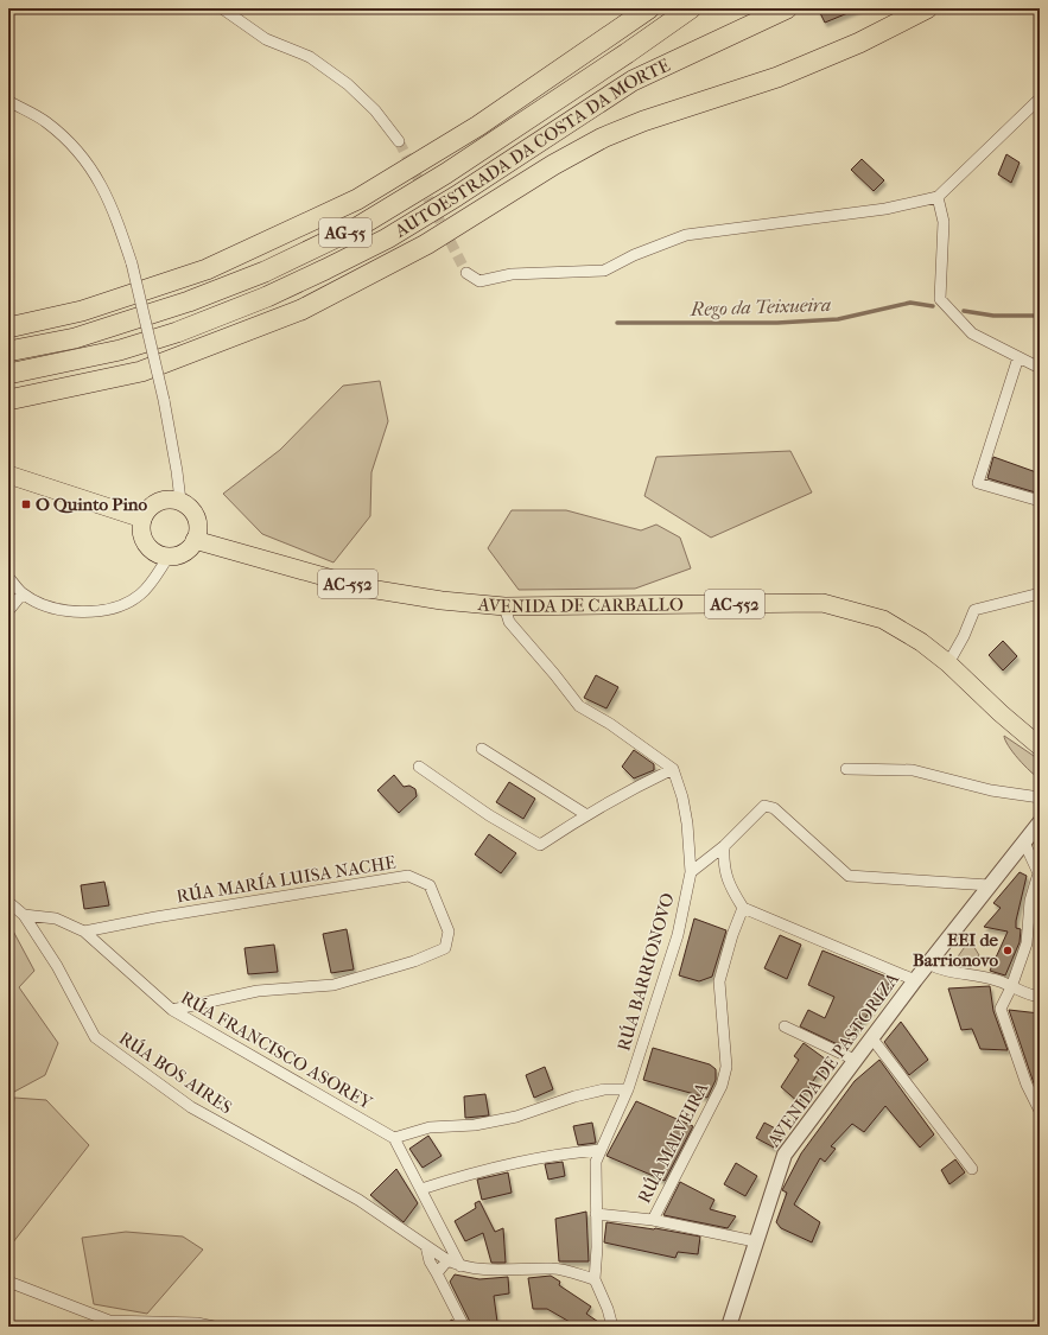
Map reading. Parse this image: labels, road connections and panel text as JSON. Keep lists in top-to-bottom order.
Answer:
{
  "streets": {
    "highway": ["AUTOESTRADA DA COSTA DA MORTE", "AG-55"],
    "main road": ["AC-552", "AVENIDA DE CARBALLO"],
    "street": [
      "RÚA MARÍA LUISA NACHE",
      "RÚA BARRIONOVO",
      "RÚA FRANCISCO ASOREY",
      "AVENIDA DE PASTORIZA",
      "RÚA BOS AIRES",
      "RÚA MALVEIRA"
    ]
  },
  "crossings": [
    ["RÚA MARÍA LUISA NACHE", "RÚA FRANCISCO ASOREY"],
    ["RÚA BARRIONOVO", "RÚA BOS AIRES"],
    ["RÚA FRANCISCO ASOREY", "RÚA BOS AIRES"]
  ],
  "water": ["Rego da Teixueira"],
  "places": {
    "transit": ["O Quinto Pino"],
    "other": ["EEI de Barrionovo"]
  }
}
